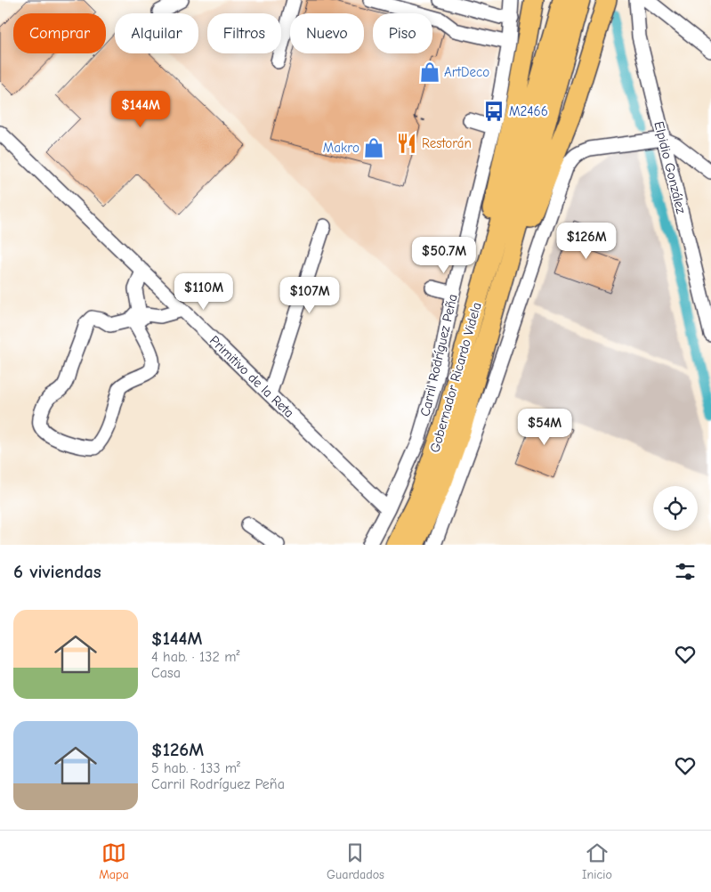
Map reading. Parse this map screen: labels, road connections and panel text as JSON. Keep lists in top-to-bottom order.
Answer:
{
  "streets": {
    "highway": ["Gobernador Ricardo Videla"],
    "street": ["Elpidio González", "Carril Rodríguez Peña", "Primitivo de la Reta"]
  },
  "crossings": [
    ["Carril Rodríguez Peña", "Primitivo de la Reta"]
  ],
  "places": {
    "shop": ["ArtDeco", "Makro"],
    "bus stop": ["M2466"],
    "restaurant": ["Restorán"]
  },
  "page": {
    "chip": [
      "Comprar",
      "Alquilar",
      "Filtros",
      "Nuevo",
      "Piso"
    ],
    "price": [
      "$144M",
      "$126M",
      "$50.7M",
      "$110M",
      "$107M",
      "$54M"
    ],
    "heading": "6 viviendas",
    "list": [
      {
        "name": "$144M",
        "note": "4 hab. · 132 m² · Casa"
      },
      {
        "name": "$126M",
        "note": "5 hab. · 133 m² · Carril Rodríguez Peña"
      }
    ],
    "tabs": ["Mapa", "Guardados", "Inicio"]
  }
}
